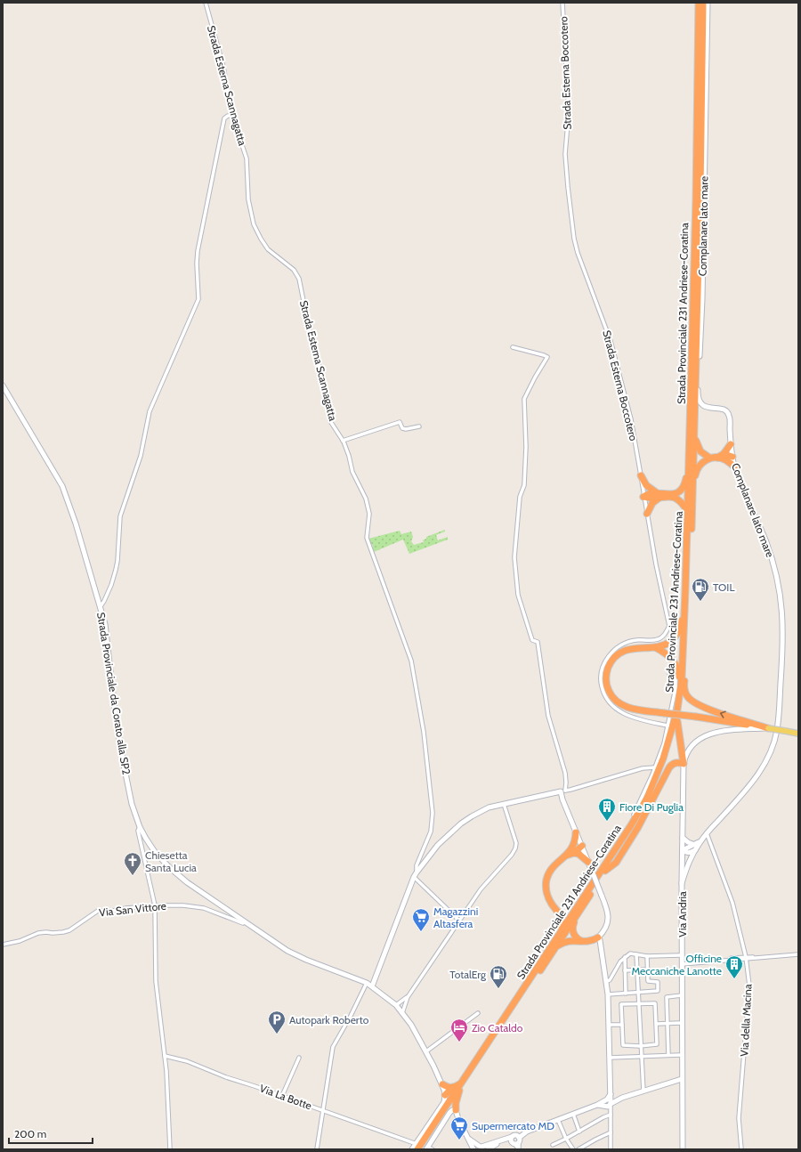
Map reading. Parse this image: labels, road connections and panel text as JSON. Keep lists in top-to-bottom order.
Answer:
{
  "streets": {
    "highway": ["Strada Provinciale 231 Andriese-Coratina"],
    "street": [
      "Strada Esterna Boccotero",
      "Strada Esterna Scannagatta",
      "Complanare lato mare",
      "Strada Provinciale da Corato alla SP2",
      "Via San Vittore",
      "Via Andria",
      "Via della Macina",
      "Via La Botte"
    ]
  },
  "crossings": [
    ["Complanare lato mare", "Via della Macina"],
    ["Strada Provinciale 231 Andriese-Coratina", "Via La Botte"],
    ["Strada Provinciale da Corato alla SP2", "Via San Vittore"]
  ],
  "places": {
    "fuel station": ["TOIL", "TotalErg"],
    "building": ["Fiore Di Puglia", "Officine Meccaniche Lanotte"],
    "church": ["Chiesetta Santa Lucia"],
    "supermarket": ["Magazzini Altasfera", "Supermercato MD"],
    "parking": ["Autopark Roberto"],
    "hotel": ["Zio Cataldo"]
  },
  "scale_bar": "200 m"
}
